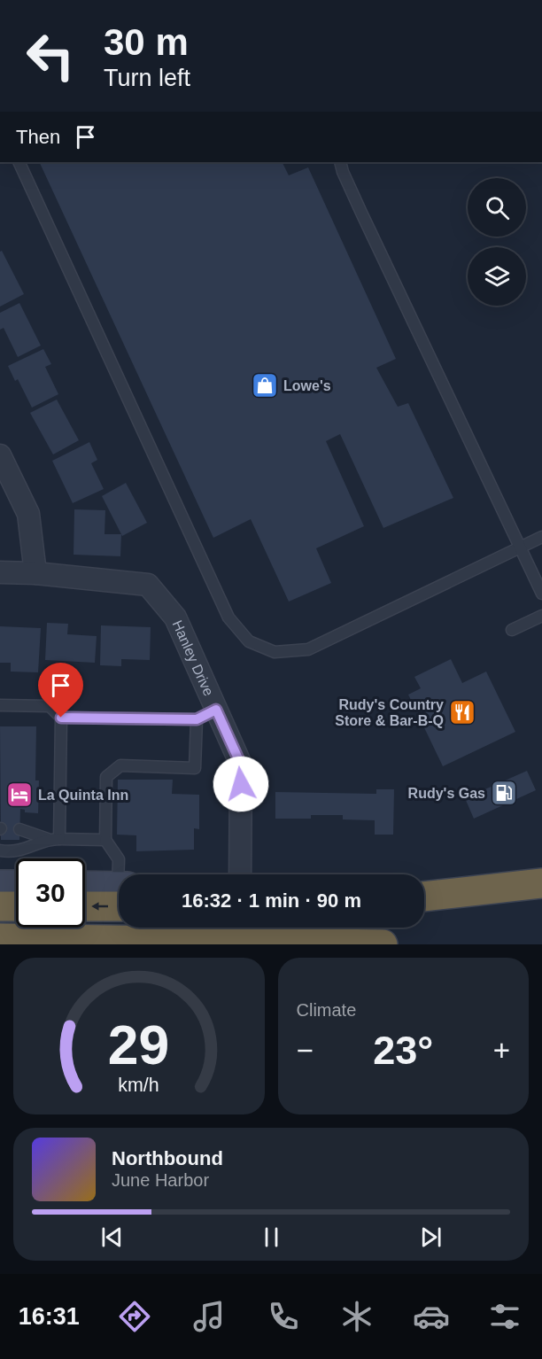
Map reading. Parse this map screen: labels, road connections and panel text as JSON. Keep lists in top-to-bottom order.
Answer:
{
  "streets": {
    "street": ["Hanley Drive"]
  },
  "places": {
    "shop": ["Lowe's"],
    "restaurant": ["Rudy's Country Store & Bar-B-Q"],
    "fuel station": ["Rudy's Gas"],
    "hotel": ["La Quinta Inn"]
  },
  "page": {
    "turn": ["30 m", "Turn left"],
    "then": "Then",
    "limit": "30",
    "trip": "16:32 · 1 min · 90 m",
    "tile": "Climate",
    "heat": ["−", "23°", "+"],
    "song": ["Northbound", "June Harbor"],
    "tabs": "16:31",
    "gauge": ["29", "km/h"]
  }
}
